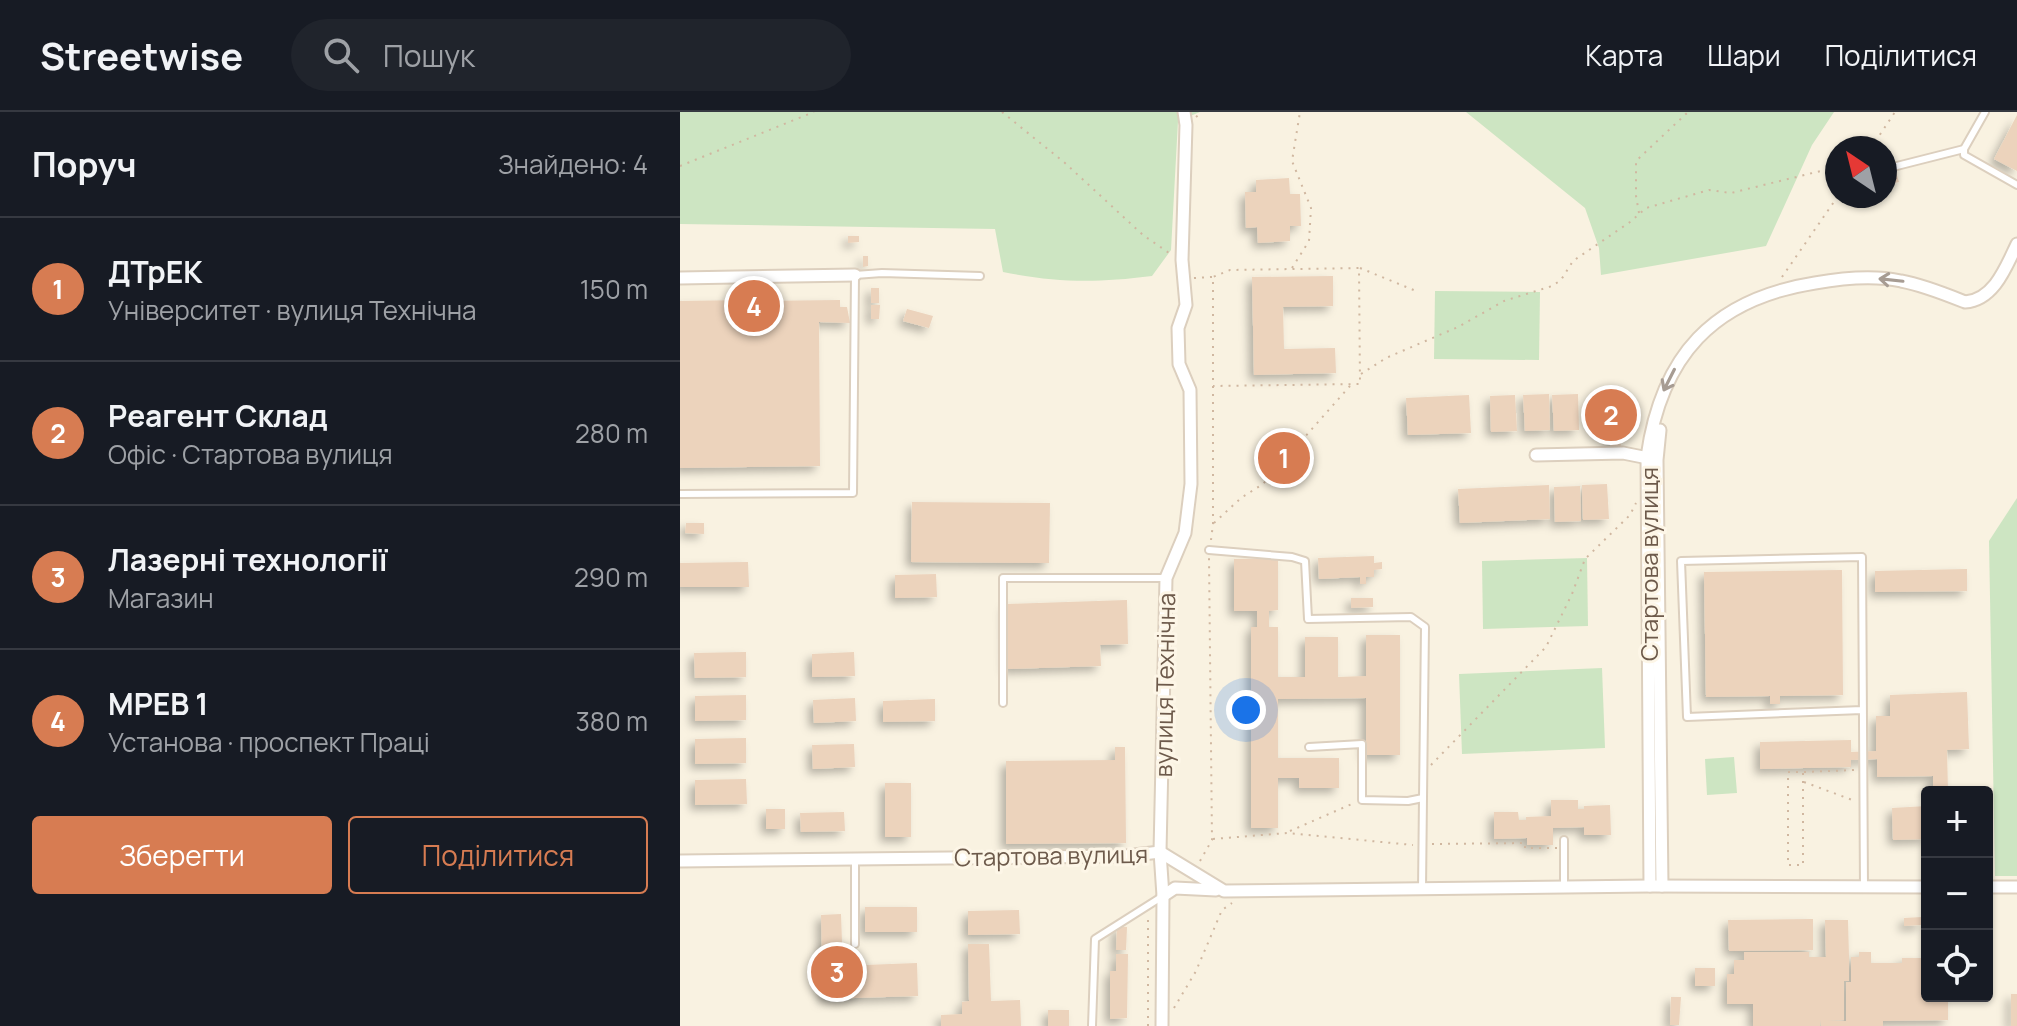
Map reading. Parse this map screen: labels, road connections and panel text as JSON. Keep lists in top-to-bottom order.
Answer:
{
  "streets": {
    "street": ["Стартова вулиця", "вулиця Технічна"]
  },
  "crossings": [
    ["Стартова вулиця", "вулиця Технічна"]
  ],
  "north": "top left",
  "page": {
    "header": "Streetwise",
    "search": "Пошук",
    "nav": ["Карта", "Шари", "Поділитися"],
    "heading": ["Поруч", "Знайдено: 4"],
    "list": [
      {
        "mark": "1",
        "name": "ДТрЕК",
        "note": "Університет · вулиця Технічна",
        "value": "150 m"
      },
      {
        "mark": "2",
        "name": "Реагент Склад",
        "note": "Офіс · Стартова вулиця",
        "value": "280 m"
      },
      {
        "mark": "3",
        "name": "Лазерні технології",
        "note": "Магазин",
        "value": "290 m"
      },
      {
        "mark": "4",
        "name": "МРЕВ 1",
        "note": "Установа · проспект Праці",
        "value": "380 m"
      }
    ],
    "pins": [
      "4",
      "2",
      "1",
      "3"
    ],
    "map_buttons": ["+", "−"],
    "buttons": ["Зберегти", "Поділитися"]
  }
}
